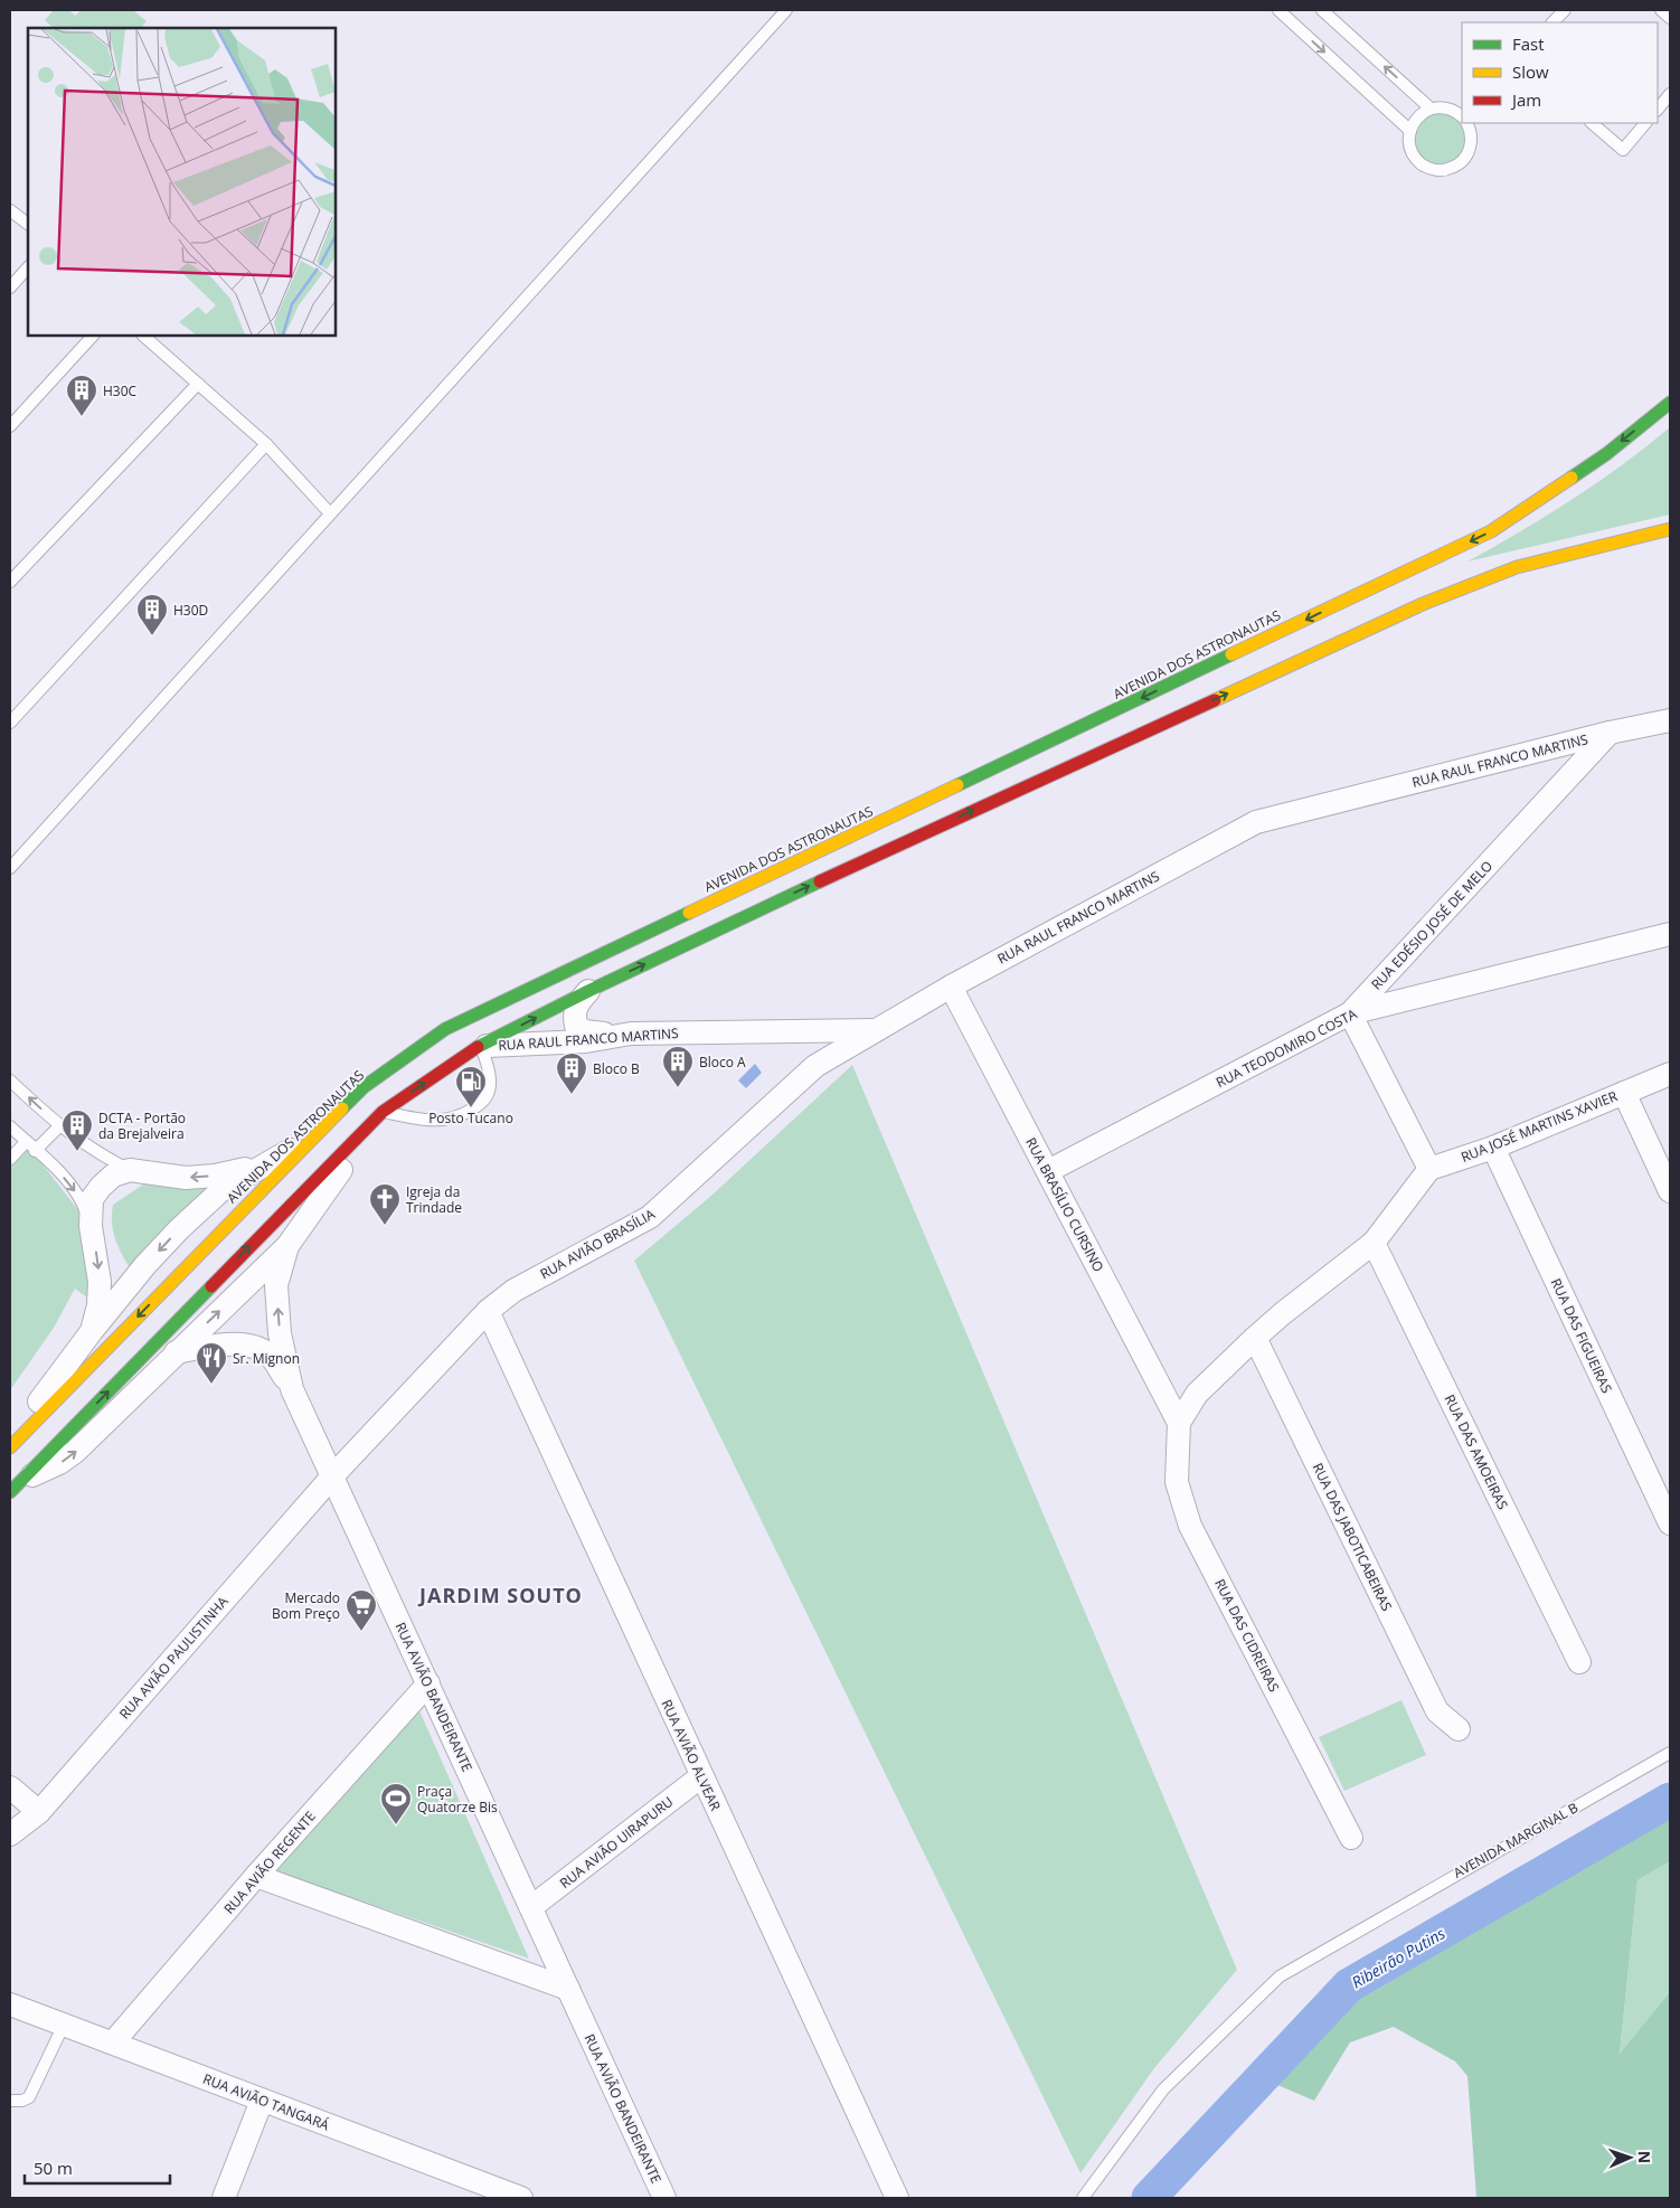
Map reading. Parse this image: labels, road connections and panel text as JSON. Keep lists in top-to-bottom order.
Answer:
{
  "streets": {
    "main road": ["AVENIDA DOS ASTRONAUTAS"],
    "street": [
      "RUA RAUL FRANCO MARTINS",
      "RUA EDÉSIO JOSÉ DE MELO",
      "RUA TEODOMIRO COSTA",
      "RUA JOSÉ MARTINS XAVIER",
      "RUA BRASÍLIO CURSINO",
      "RUA AVIÃO BRASÍLIA",
      "RUA DAS FIGUEIRAS",
      "RUA DAS AMOEIRAS",
      "RUA DAS JABOTICABEIRAS",
      "RUA DAS CIDREIRAS",
      "RUA AVIÃO PAULISTINHA",
      "RUA AVIÃO BANDEIRANTE",
      "RUA AVIÃO ALVEAR",
      "RUA AVIÃO UIRAPURU",
      "RUA AVIÃO REGENTE",
      "RUA AVIÃO TANGARÁ"
    ],
    "lane": ["AVENIDA MARGINAL B"]
  },
  "crossings": [
    ["RUA RAUL FRANCO MARTINS", "RUA EDÉSIO JOSÉ DE MELO"],
    ["RUA RAUL FRANCO MARTINS", "RUA BRASÍLIO CURSINO"],
    ["RUA RAUL FRANCO MARTINS", "RUA AVIÃO BRASÍLIA"],
    ["RUA EDÉSIO JOSÉ DE MELO", "RUA TEODOMIRO COSTA"],
    ["RUA TEODOMIRO COSTA", "RUA BRASÍLIO CURSINO"],
    ["RUA JOSÉ MARTINS XAVIER", "RUA DAS FIGUEIRAS"],
    ["RUA BRASÍLIO CURSINO", "RUA DAS CIDREIRAS"],
    ["RUA AVIÃO BRASÍLIA", "RUA AVIÃO PAULISTINHA"],
    ["RUA AVIÃO BRASÍLIA", "RUA AVIÃO BANDEIRANTE"],
    ["RUA AVIÃO BRASÍLIA", "RUA AVIÃO ALVEAR"],
    ["RUA AVIÃO PAULISTINHA", "RUA AVIÃO BANDEIRANTE"],
    ["RUA AVIÃO BANDEIRANTE", "RUA AVIÃO UIRAPURU"],
    ["RUA AVIÃO BANDEIRANTE", "RUA AVIÃO REGENTE"],
    ["RUA AVIÃO ALVEAR", "RUA AVIÃO UIRAPURU"],
    ["RUA AVIÃO REGENTE", "RUA AVIÃO TANGARÁ"]
  ],
  "districts": ["JARDIM SOUTO"],
  "water": ["Ribeirão Putins"],
  "places": {
    "building": [
      "H30C",
      "H30D",
      "Bloco A",
      "Bloco B",
      "DCTA - Portão da Brejalveira"
    ],
    "fuel station": ["Posto Tucano"],
    "church": ["Igreja da Trindade"],
    "restaurant": ["Sr. Mignon"],
    "supermarket": ["Mercado Bom Preço"],
    "sports": ["Praça Quatorze Bis"]
  },
  "legend": ["Fast", "Slow", "Jam"],
  "scale_bar": "50 m",
  "north": "right"
}
